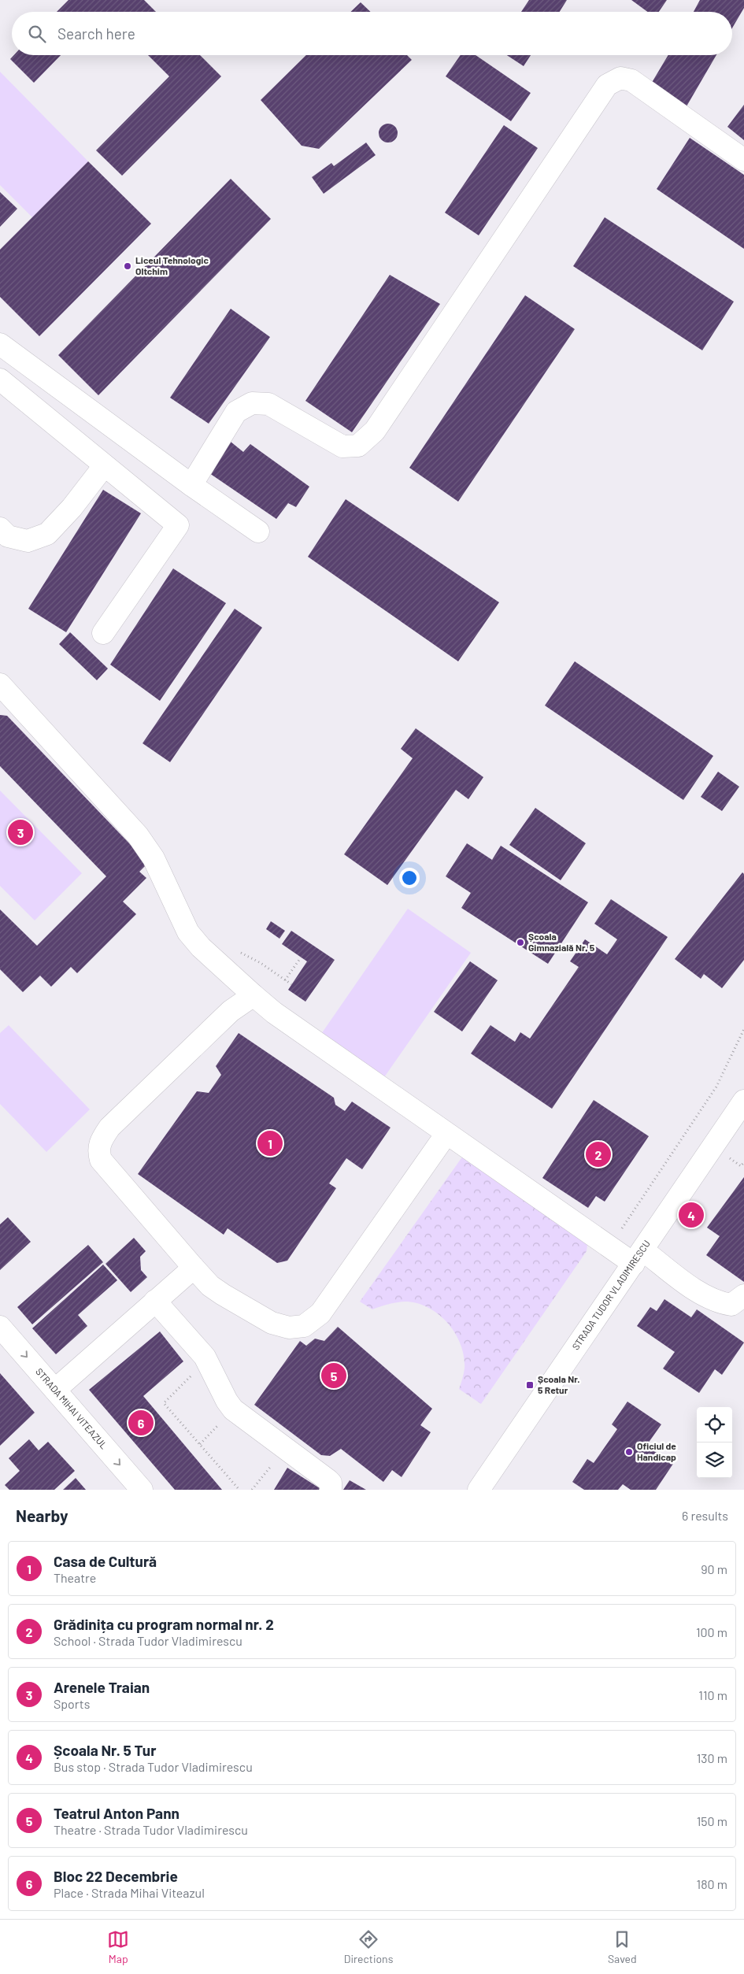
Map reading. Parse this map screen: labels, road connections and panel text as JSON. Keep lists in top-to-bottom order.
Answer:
{
  "streets": {
    "main road": ["STRADA TUDOR VLADIMIRESCU", "STRADA MIHAI VITEAZUL"]
  },
  "places": {
    "other": ["Liceul Tehnologic Oltchim", "Școala Gimnazială Nr. 5", "Oficiul de Handicap"],
    "transit": ["Școala Nr. 5 Retur"]
  },
  "page": {
    "search": "Search here",
    "pins": [
      "3",
      "1",
      "2",
      "4",
      "5",
      "6"
    ],
    "heading": ["Nearby", "6 results"],
    "list": [
      {
        "mark": "1",
        "name": "Casa de Cultură",
        "note": "Theatre",
        "value": "90 m"
      },
      {
        "mark": "2",
        "name": "Grădinița cu program normal nr. 2",
        "note": "School · Strada Tudor Vladimirescu",
        "value": "100 m"
      },
      {
        "mark": "3",
        "name": "Arenele Traian",
        "note": "Sports",
        "value": "110 m"
      },
      {
        "mark": "4",
        "name": "Școala Nr. 5 Tur",
        "note": "Bus stop · Strada Tudor Vladimirescu",
        "value": "130 m"
      },
      {
        "mark": "5",
        "name": "Teatrul Anton Pann",
        "note": "Theatre · Strada Tudor Vladimirescu",
        "value": "150 m"
      },
      {
        "mark": "6",
        "name": "Bloc 22 Decembrie",
        "note": "Place · Strada Mihai Viteazul",
        "value": "180 m"
      }
    ],
    "nav": ["Map", "Directions", "Saved"]
  }
}
